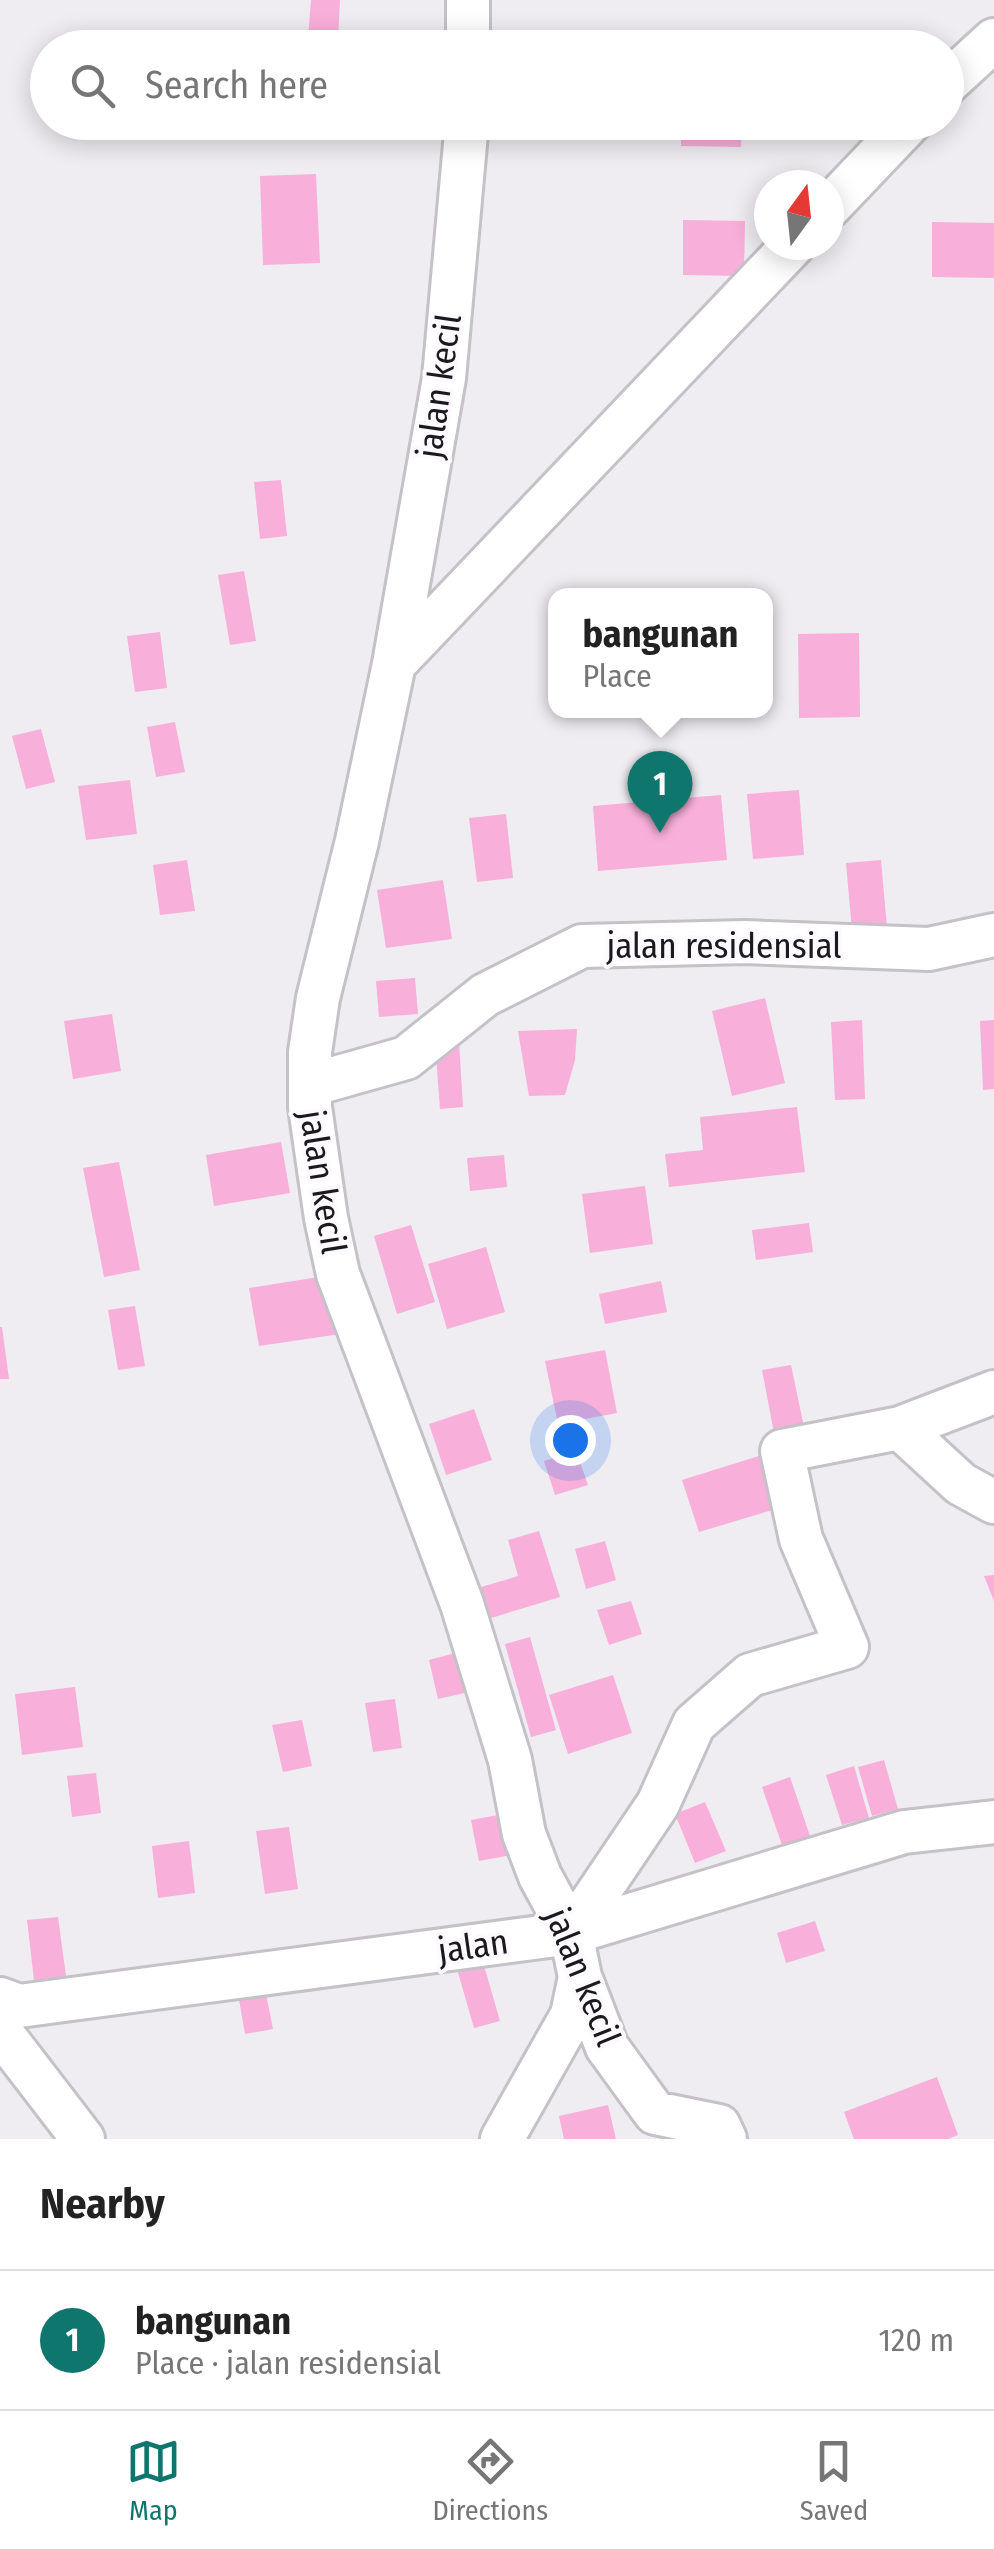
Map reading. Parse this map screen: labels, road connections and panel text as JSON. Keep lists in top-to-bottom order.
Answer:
{
  "streets": {
    "street": ["jalan kecil", "jalan residensial", "jalan"]
  },
  "crossings": [
    ["jalan kecil", "jalan residensial"],
    ["jalan kecil", "jalan"]
  ],
  "north": "top",
  "page": {
    "search": "Search here",
    "popup": ["bangunan", "Place"],
    "pins": "1",
    "heading": "Nearby",
    "list": [
      {
        "mark": "1",
        "name": "bangunan",
        "note": "Place · jalan residensial",
        "value": "120 m"
      }
    ],
    "nav": ["Map", "Directions", "Saved"]
  }
}
